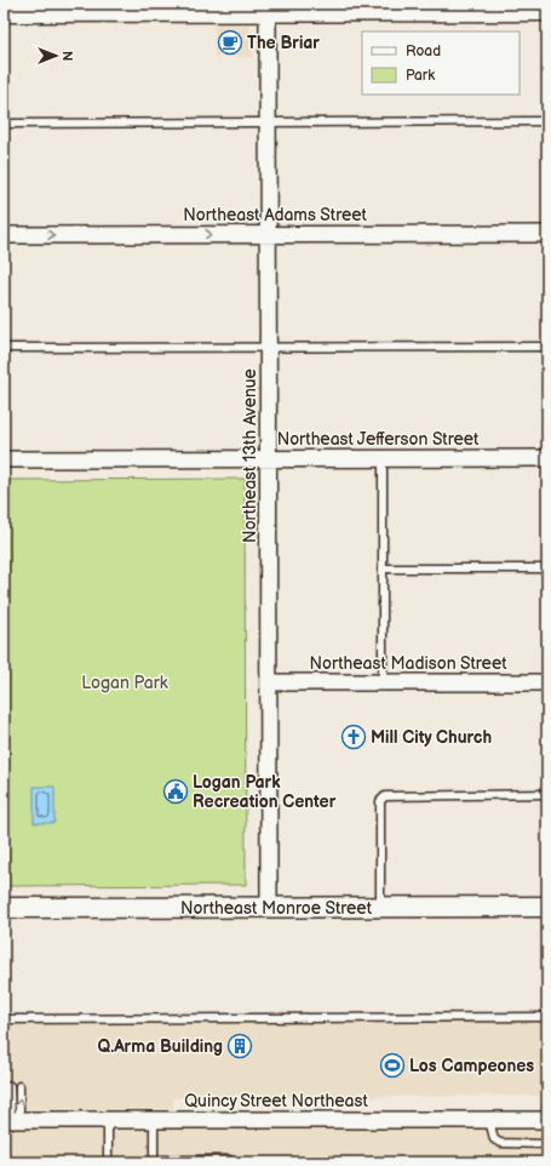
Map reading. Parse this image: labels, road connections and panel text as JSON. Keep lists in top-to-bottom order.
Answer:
{
  "streets": {
    "street": [
      "Northeast Adams Street",
      "Northeast Jefferson Street",
      "Northeast 13th Avenue",
      "Northeast Madison Street",
      "Northeast Monroe Street",
      "Quincy Street Northeast"
    ]
  },
  "crossings": [
    ["Northeast Adams Street", "Northeast 13th Avenue"],
    ["Northeast Jefferson Street", "Northeast 13th Avenue"],
    ["Northeast 13th Avenue", "Northeast Madison Street"],
    ["Northeast 13th Avenue", "Northeast Monroe Street"]
  ],
  "one_way": ["Northeast Adams Street"],
  "parks": ["Logan Park"],
  "places": {
    "cafe": ["The Briar"],
    "church": ["Mill City Church"],
    "public building": ["Logan Park Recreation Center"],
    "building": ["Q.Arma Building"],
    "sports": ["Los Campeones"]
  },
  "legend": ["Road", "Park"],
  "north": "right"
}
